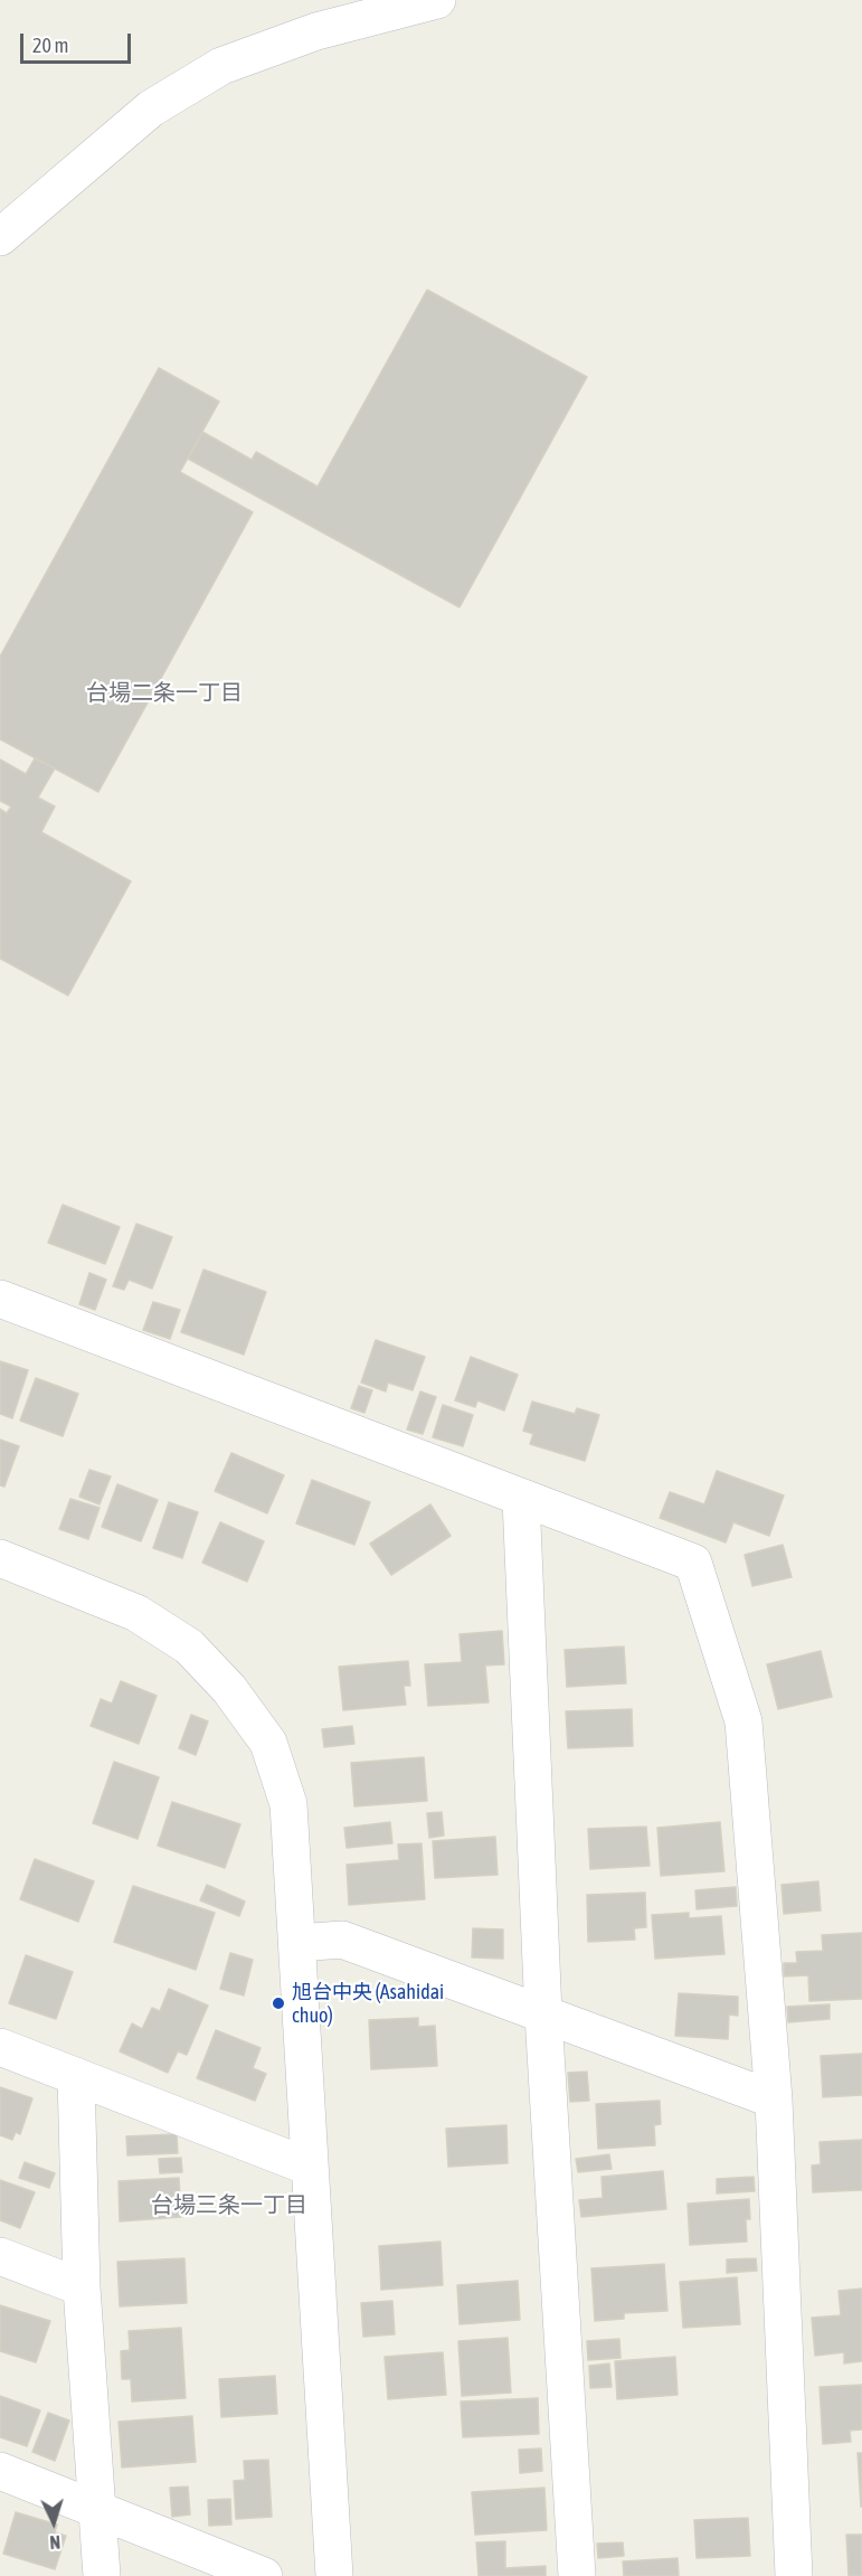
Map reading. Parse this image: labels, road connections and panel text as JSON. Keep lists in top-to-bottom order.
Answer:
{
  "districts": ["台場二条一丁目", "台場三条一丁目"],
  "places": ["旭台中央 (Asahidai chuo)"],
  "scale_bar": "20 m",
  "north": "bottom"
}
